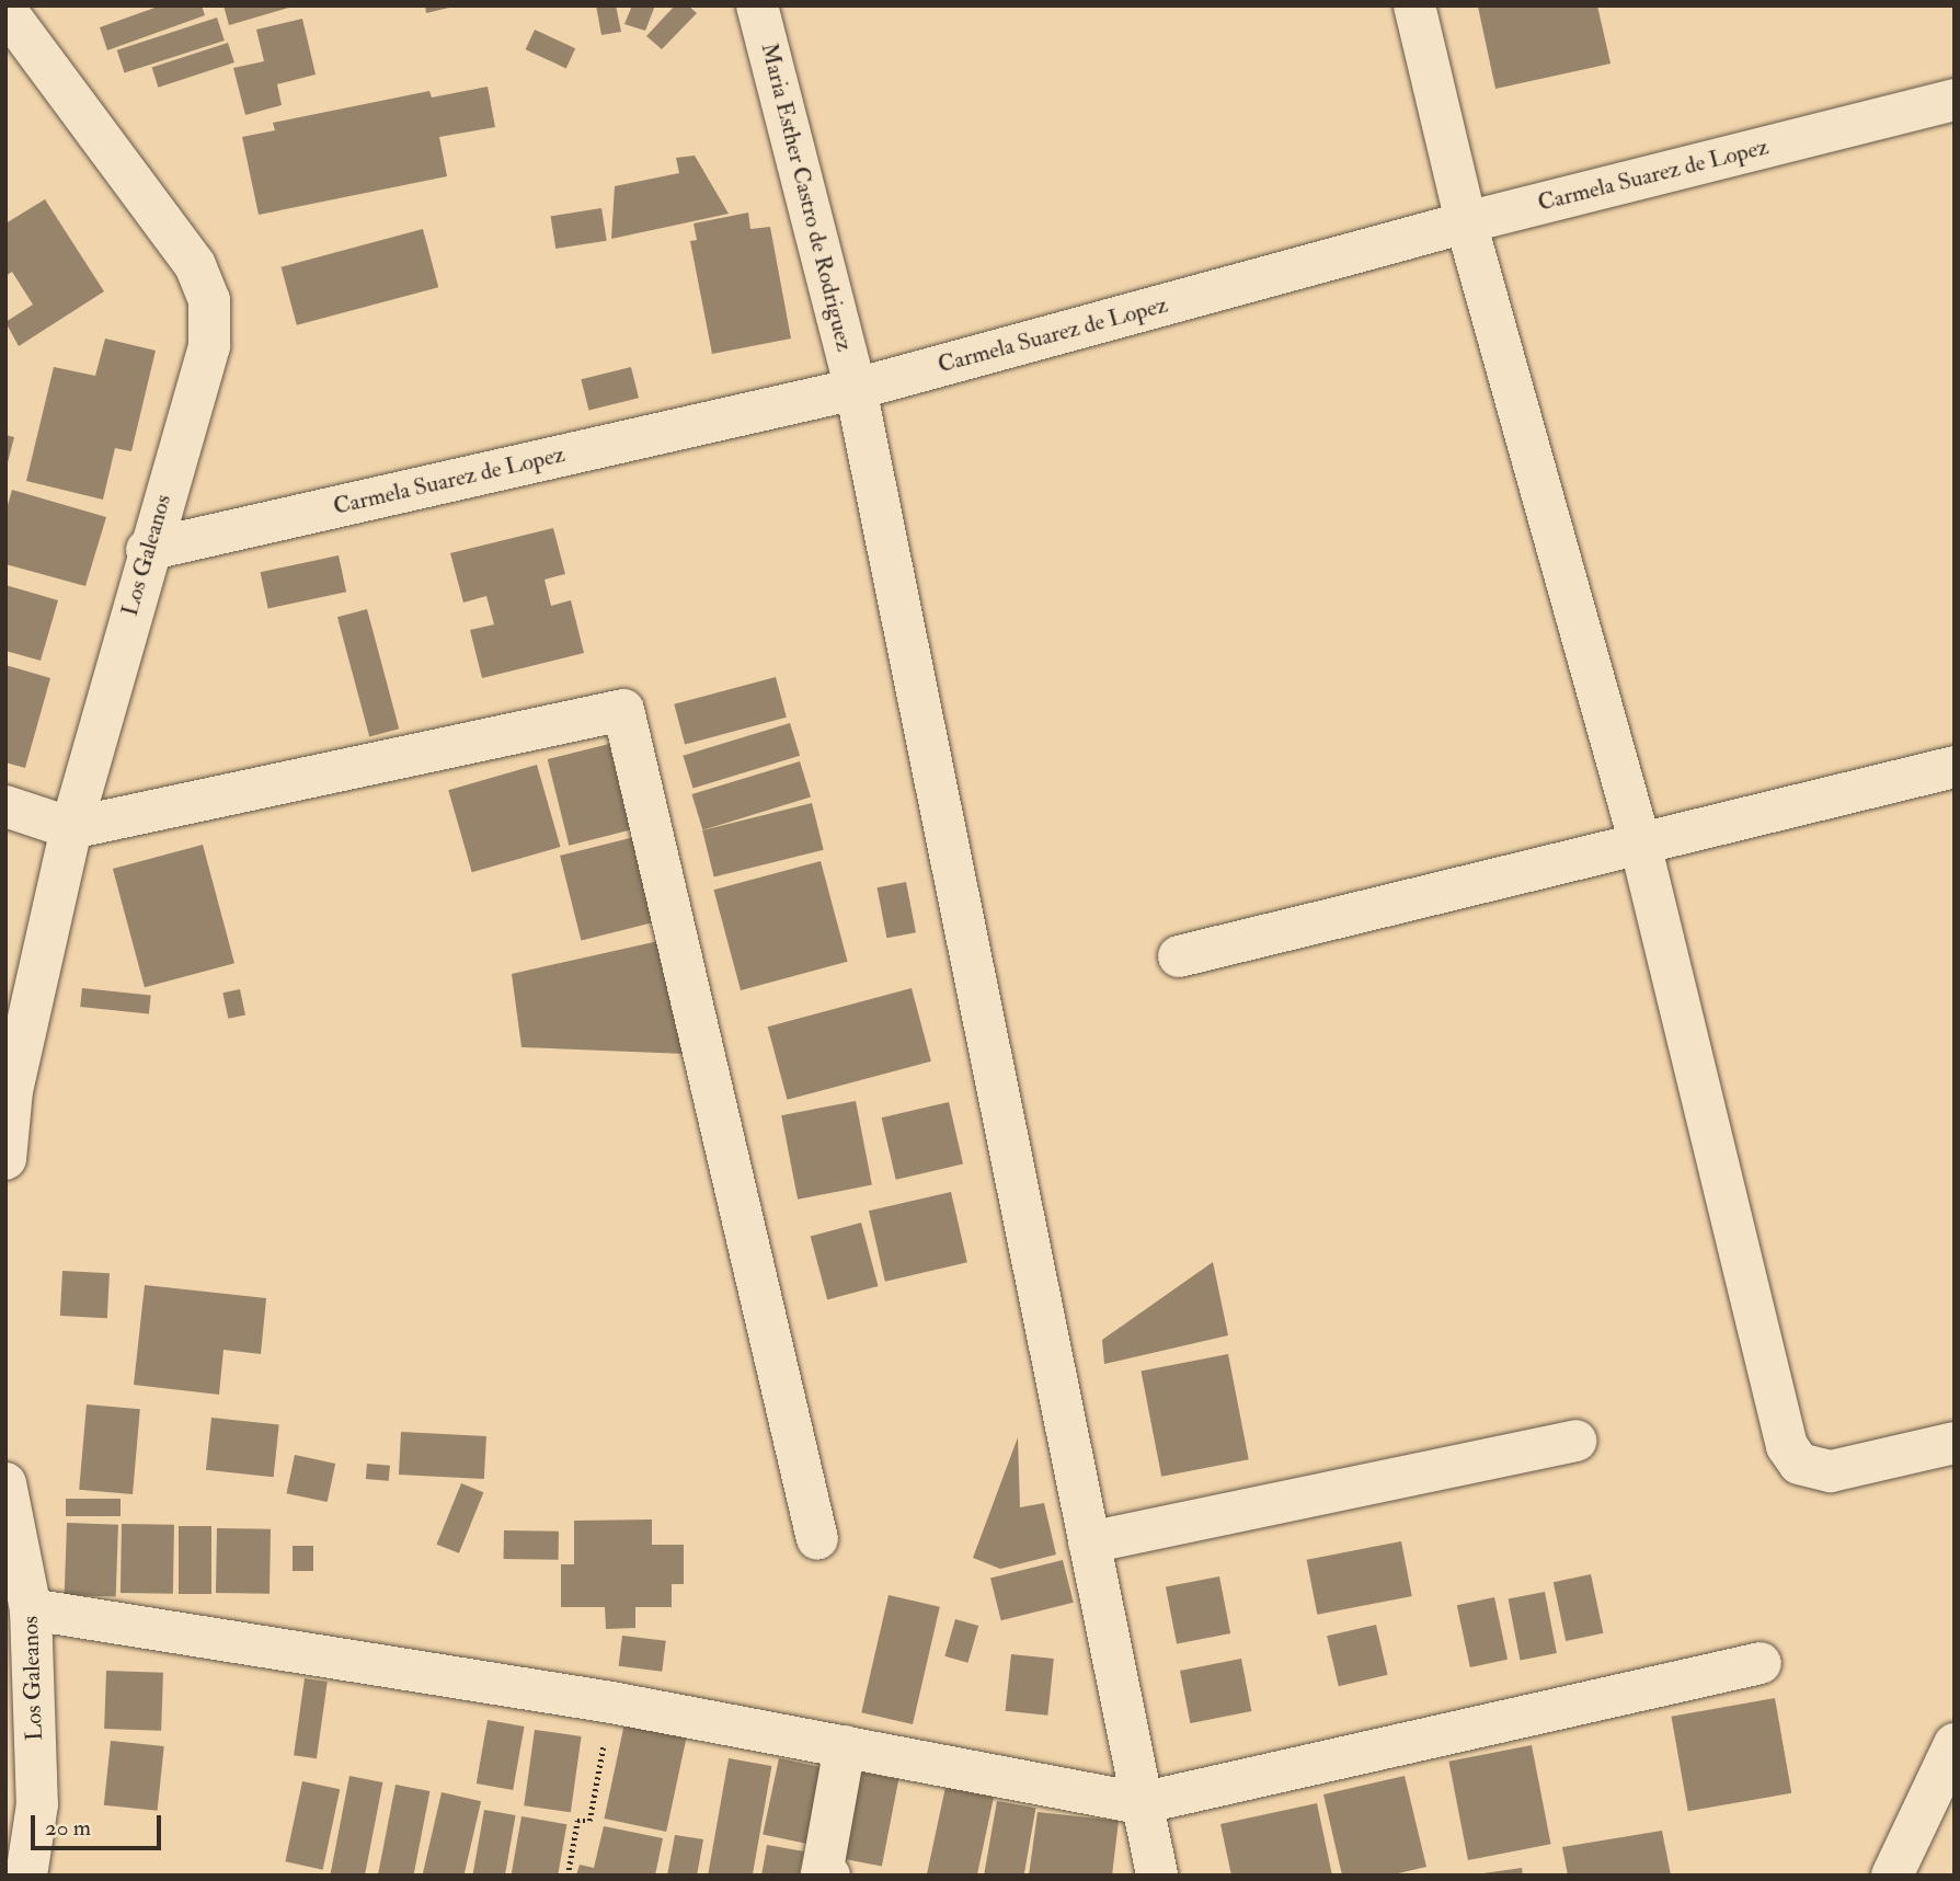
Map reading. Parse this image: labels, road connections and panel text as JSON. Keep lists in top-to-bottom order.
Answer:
{
  "streets": {
    "street": ["Carmela Suarez de Lopez", "Maria Esther Castro de Rodriguez", "Los Galeanos"]
  },
  "crossings": [
    ["Carmela Suarez de Lopez", "Maria Esther Castro de Rodriguez"],
    ["Carmela Suarez de Lopez", "Los Galeanos"]
  ],
  "scale_bar": "20 m"
}
